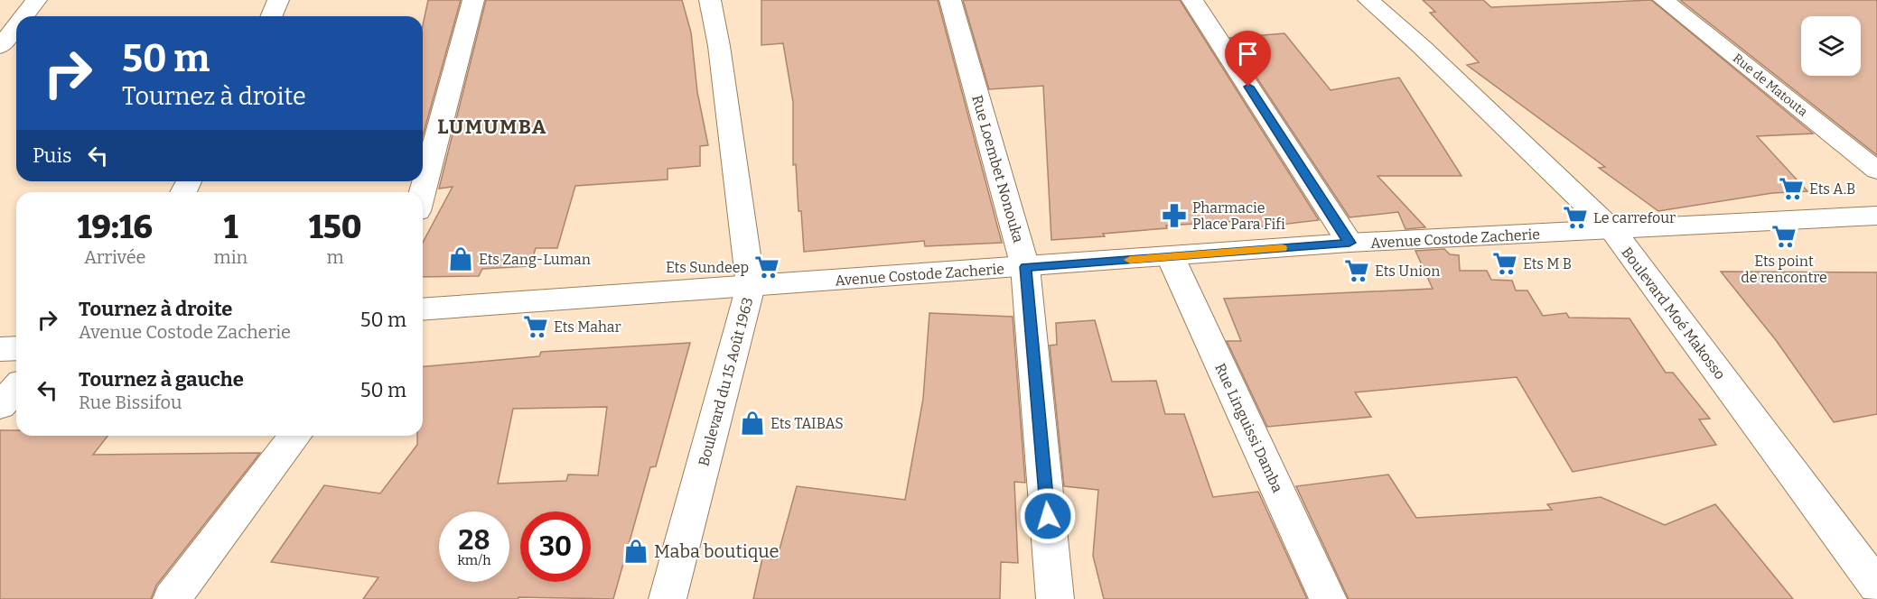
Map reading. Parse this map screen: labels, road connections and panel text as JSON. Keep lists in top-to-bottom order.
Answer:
{
  "streets": {
    "street": [
      "Rue de Matouta",
      "Rue Loembet Nonouka",
      "Avenue Costode Zacherie",
      "Boulevard Moé Makosso",
      "Boulevard du 15 Août 1963",
      "Rue Linguissi Damba"
    ]
  },
  "crossings": [
    ["Rue Loembet Nonouka", "Avenue Costode Zacherie"],
    ["Avenue Costode Zacherie", "Boulevard Moé Makosso"],
    ["Avenue Costode Zacherie", "Boulevard du 15 Août 1963"],
    ["Avenue Costode Zacherie", "Rue Linguissi Damba"]
  ],
  "districts": ["LUMUMBA"],
  "places": {
    "supermarket": [
      "Ets A.B",
      "Le carrefour",
      "Ets point de rencontre",
      "Ets M B",
      "Ets Sundeep",
      "Ets Union",
      "Ets Mahar"
    ],
    "pharmacy": ["Pharmacie Place Para Fifi"],
    "shop": ["Ets Zang-Luman", "Ets TAIBAS", "Maba boutique"]
  },
  "page": {
    "turn": ["50 m", "Tournez à droite"],
    "then": "Puis",
    "eta": [
      "19:16",
      "Arrivée",
      "1",
      "min",
      "150",
      "m"
    ],
    "list": [
      {
        "name": "Tournez à droite",
        "note": "Avenue Costode Zacherie",
        "value": "50 m"
      },
      {
        "name": "Tournez à gauche",
        "note": "Rue Bissifou",
        "value": "50 m"
      }
    ],
    "speed": "28 km/h",
    "limit": "30"
  }
}
